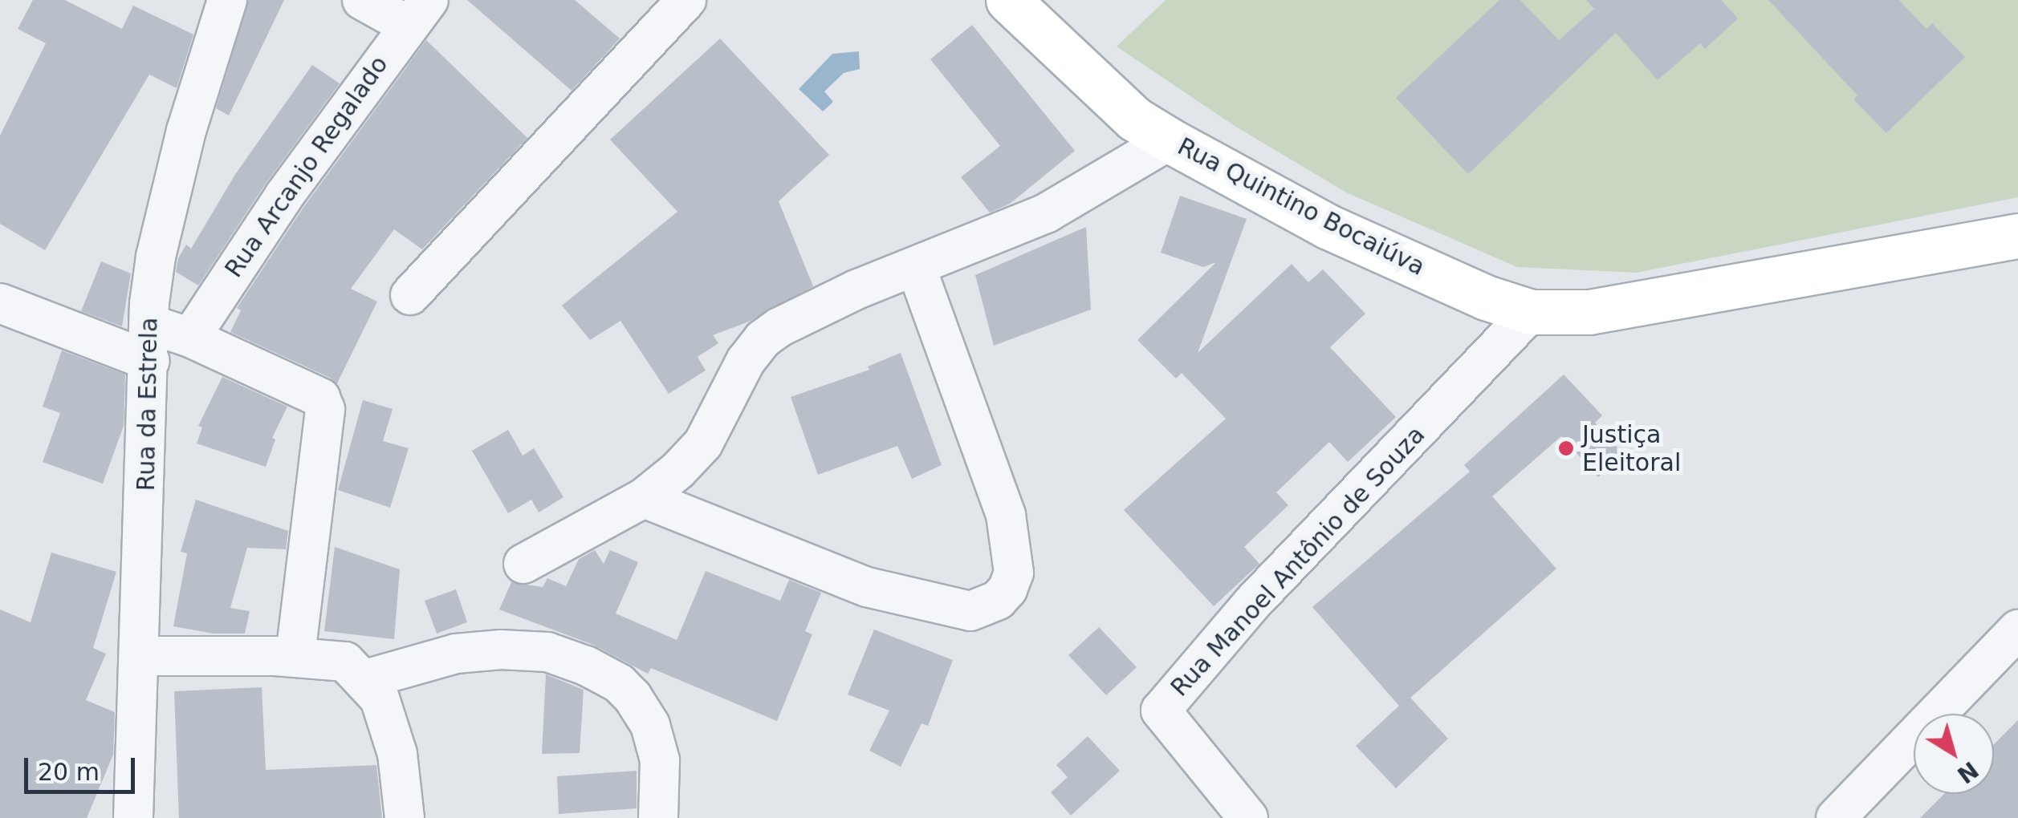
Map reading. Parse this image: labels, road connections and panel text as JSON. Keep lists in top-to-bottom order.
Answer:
{
  "streets": {
    "main road": ["Rua Quintino Bocaiúva"],
    "street": ["Rua Arcanjo Regalado", "Rua da Estrela", "Rua Manoel Antônio de Souza"]
  },
  "crossings": [
    ["Rua Quintino Bocaiúva", "Rua Manoel Antônio de Souza"]
  ],
  "places": ["Justiça Eleitoral"],
  "scale_bar": "20 m",
  "north": "bottom right"
}
